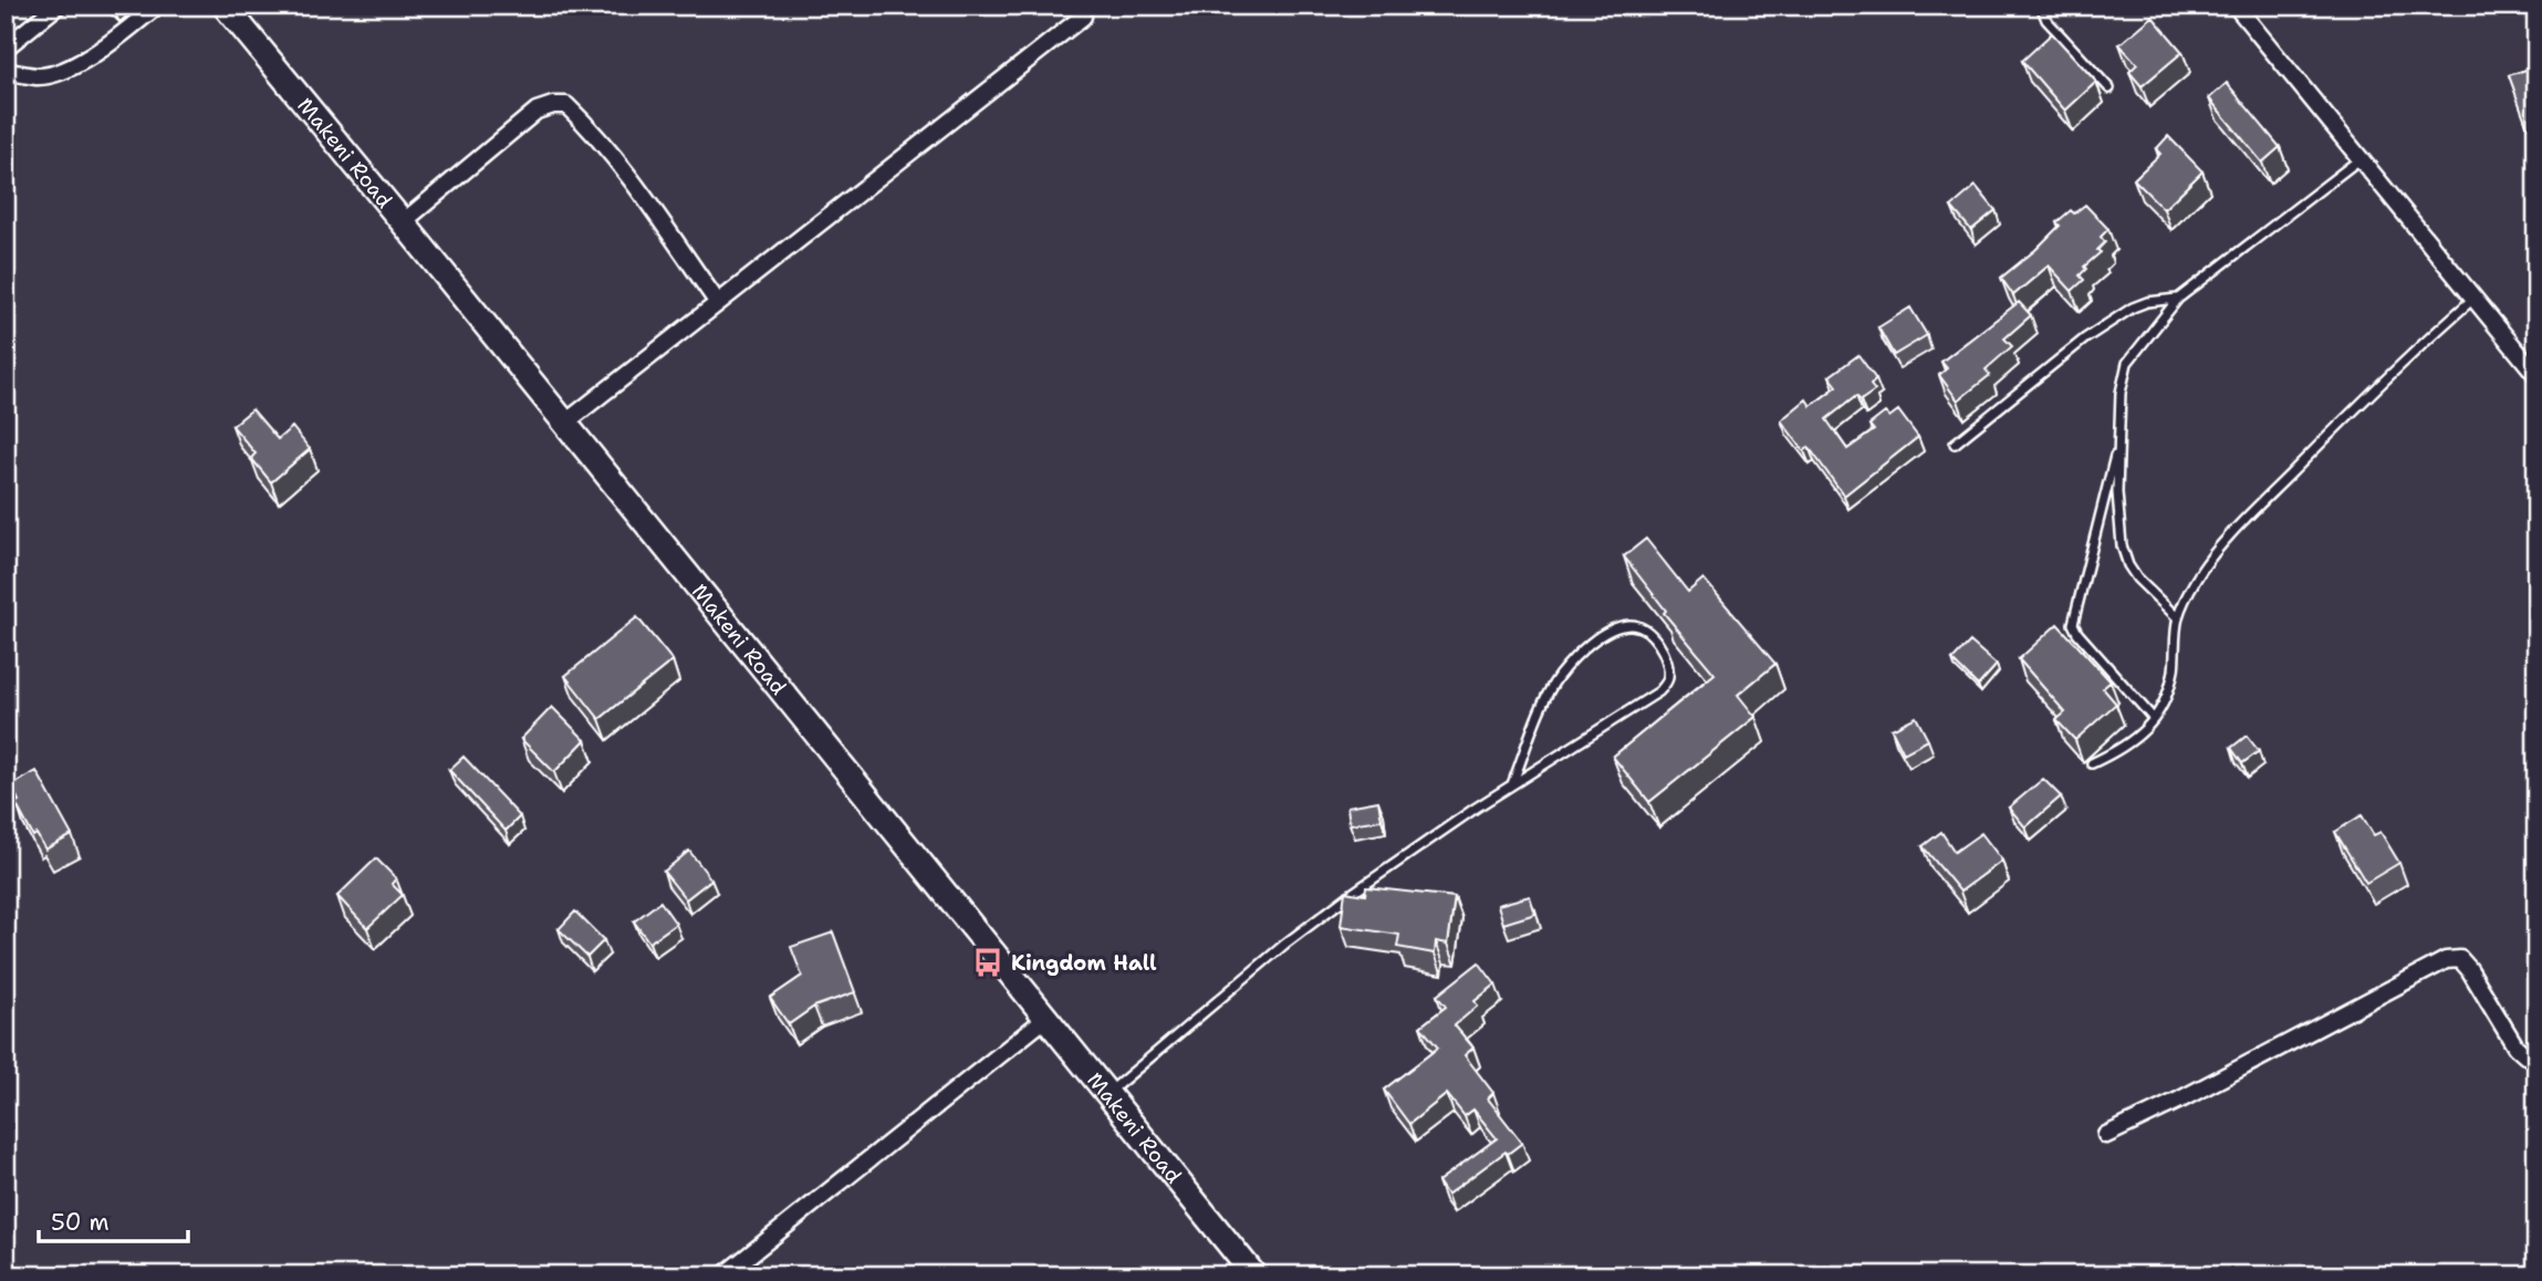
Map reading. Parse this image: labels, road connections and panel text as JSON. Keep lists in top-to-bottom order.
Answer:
{
  "streets": {
    "main road": ["Makeni Road"]
  },
  "places": {
    "bus stop": ["Kingdom Hall"]
  },
  "scale_bar": "50 m"
}
